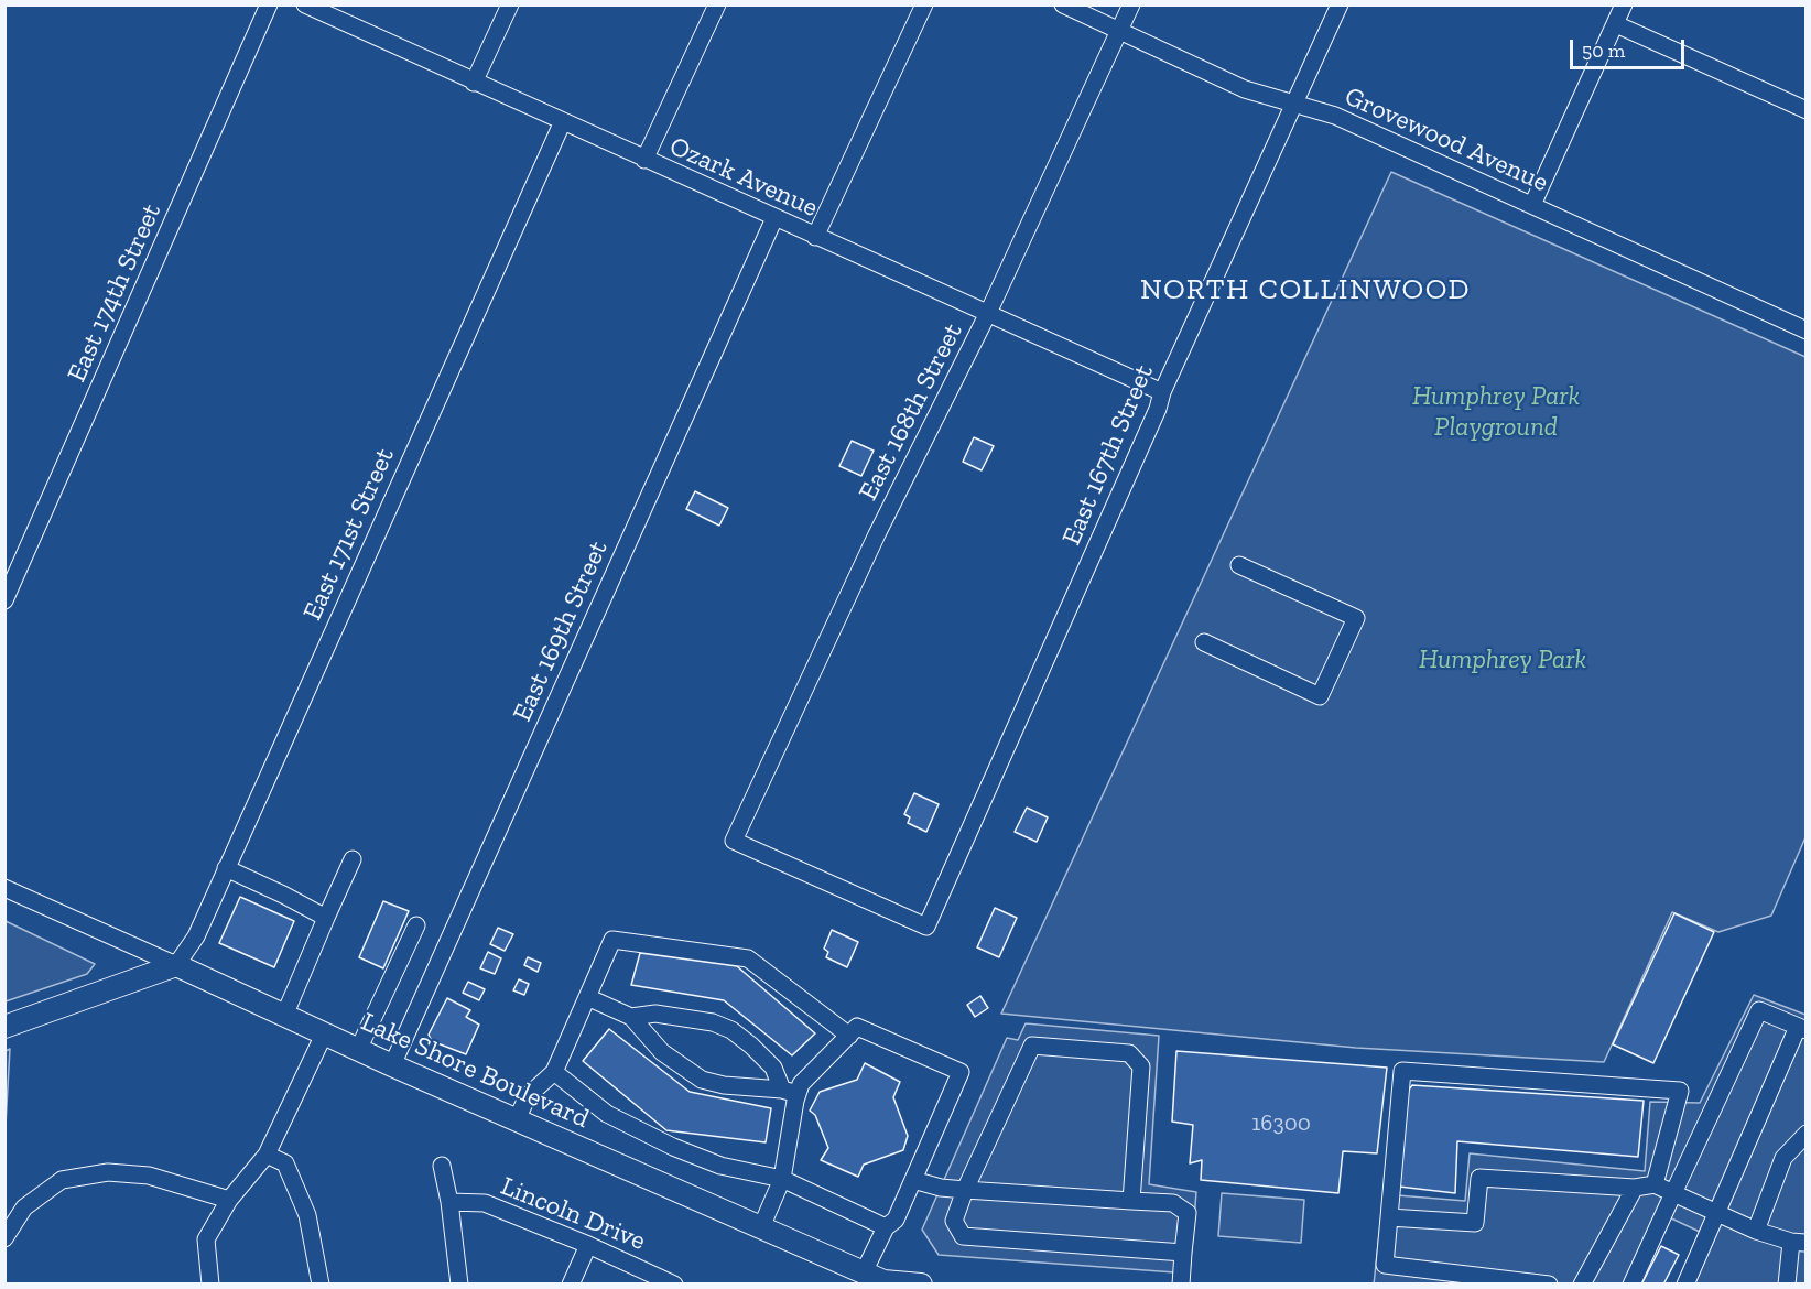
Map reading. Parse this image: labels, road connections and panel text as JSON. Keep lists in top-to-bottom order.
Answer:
{
  "streets": {
    "main road": ["Lake Shore Boulevard"],
    "street": [
      "Grovewood Avenue",
      "Ozark Avenue",
      "East 174th Street",
      "East 168th Street",
      "East 167th Street",
      "East 171st Street",
      "East 169th Street",
      "Lincoln Drive"
    ]
  },
  "crossings": [
    ["Grovewood Avenue", "East 168th Street"],
    ["Grovewood Avenue", "East 167th Street"],
    ["Ozark Avenue", "East 168th Street"],
    ["Ozark Avenue", "East 167th Street"],
    ["Ozark Avenue", "East 171st Street"],
    ["Ozark Avenue", "East 169th Street"],
    ["East 168th Street", "East 167th Street"],
    ["East 171st Street", "Lake Shore Boulevard"],
    ["East 169th Street", "Lake Shore Boulevard"]
  ],
  "districts": ["NORTH COLLINWOOD"],
  "parks": ["Humphrey Park Playground", "Humphrey Park"],
  "house_numbers": ["16300"],
  "scale_bar": "50 m"
}
